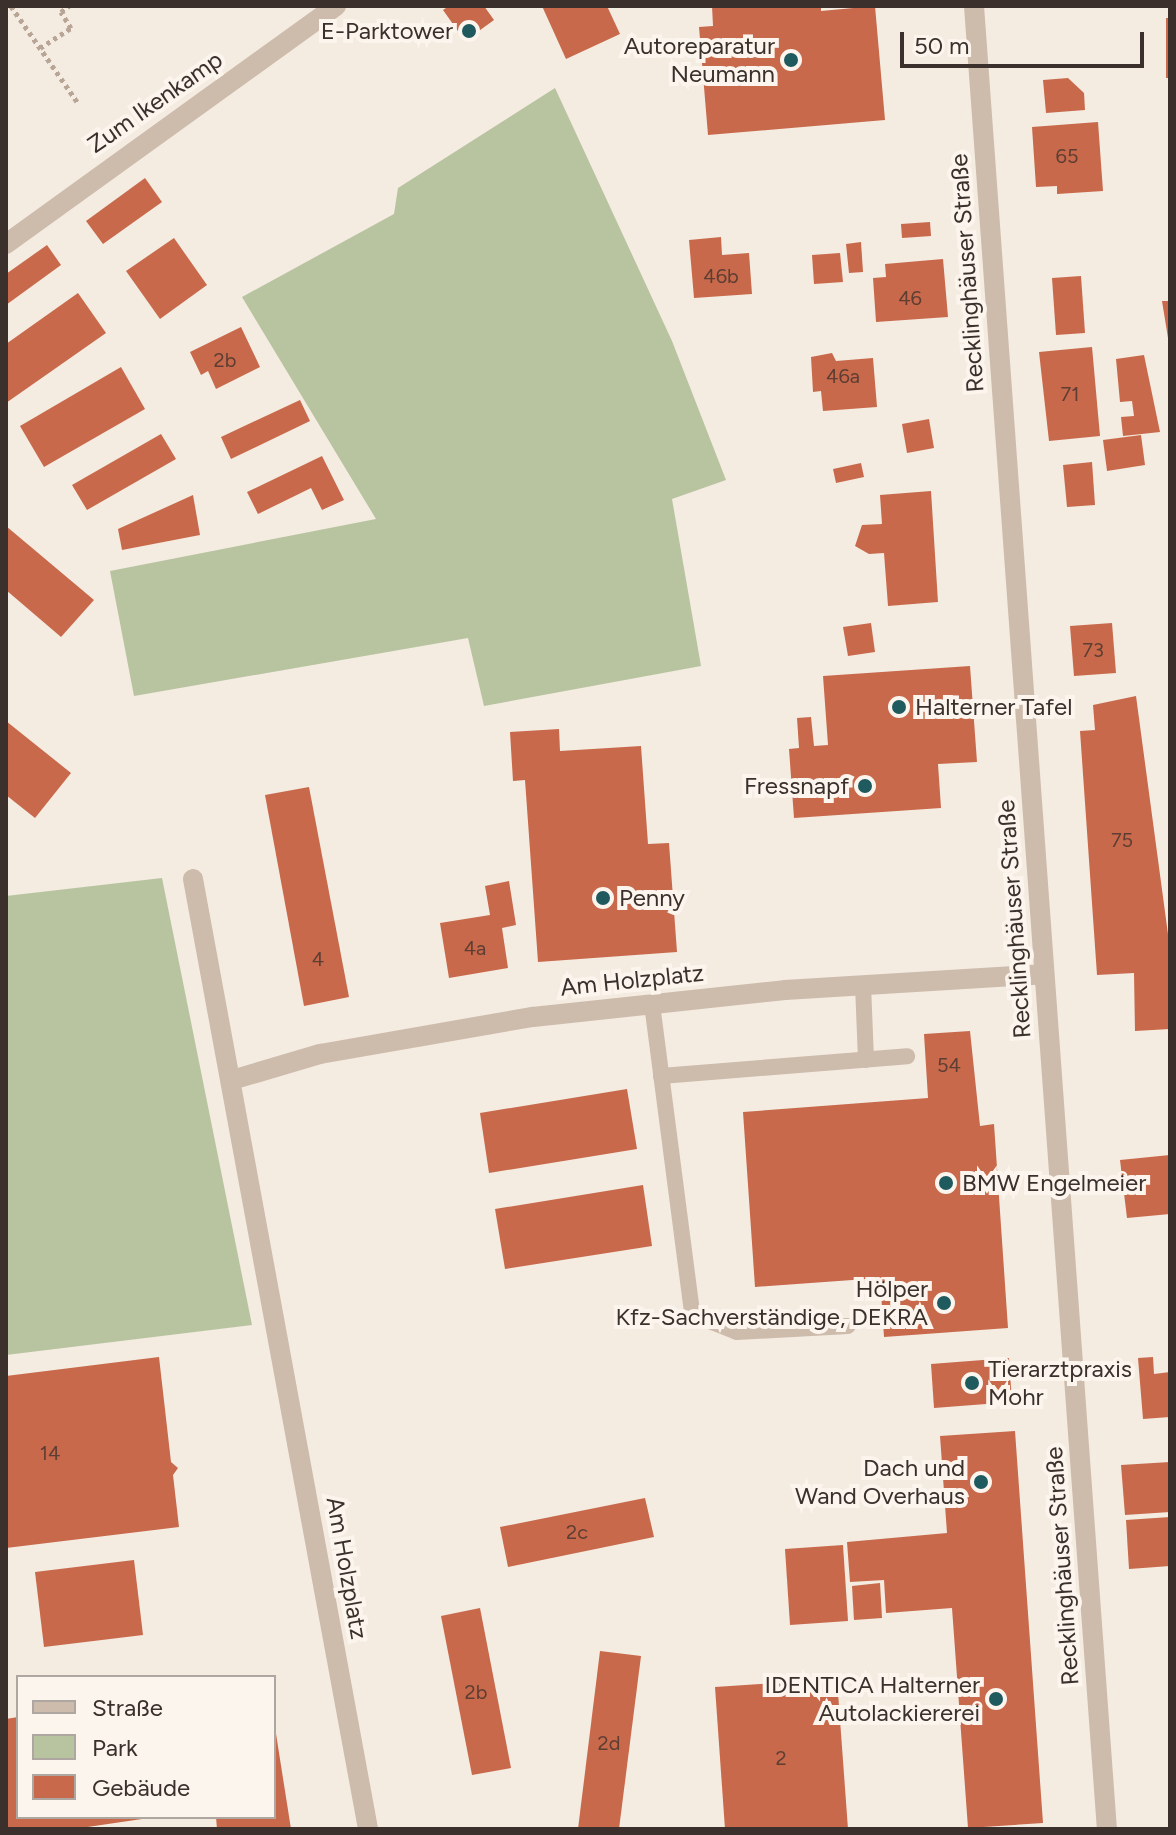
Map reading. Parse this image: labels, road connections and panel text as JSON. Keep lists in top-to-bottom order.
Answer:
{
  "streets": {
    "street": ["Zum Ikenkamp", "Recklinghäuser Straße", "Am Holzplatz"]
  },
  "crossings": [
    ["Recklinghäuser Straße", "Am Holzplatz"]
  ],
  "places": [
    "E-Parktower",
    "Autoreparatur Neumann",
    "Halterner Tafel",
    "Fressnapf",
    "Penny",
    "BMW Engelmeier",
    "Hölper Kfz-Sachverständige, DEKRA",
    "Tierarztpraxis Mohr",
    "Dach und Wand Overhaus",
    "IDENTICA Halterner Autolackiererei"
  ],
  "house_numbers": [
    "65",
    "46b",
    "46",
    "2b",
    "46a",
    "71",
    "73",
    "75",
    "4a",
    "4",
    "54",
    "14",
    "2c",
    "2b",
    "2d",
    "2"
  ],
  "legend": ["Straße", "Park", "Gebäude"],
  "scale_bar": "50 m"
}
